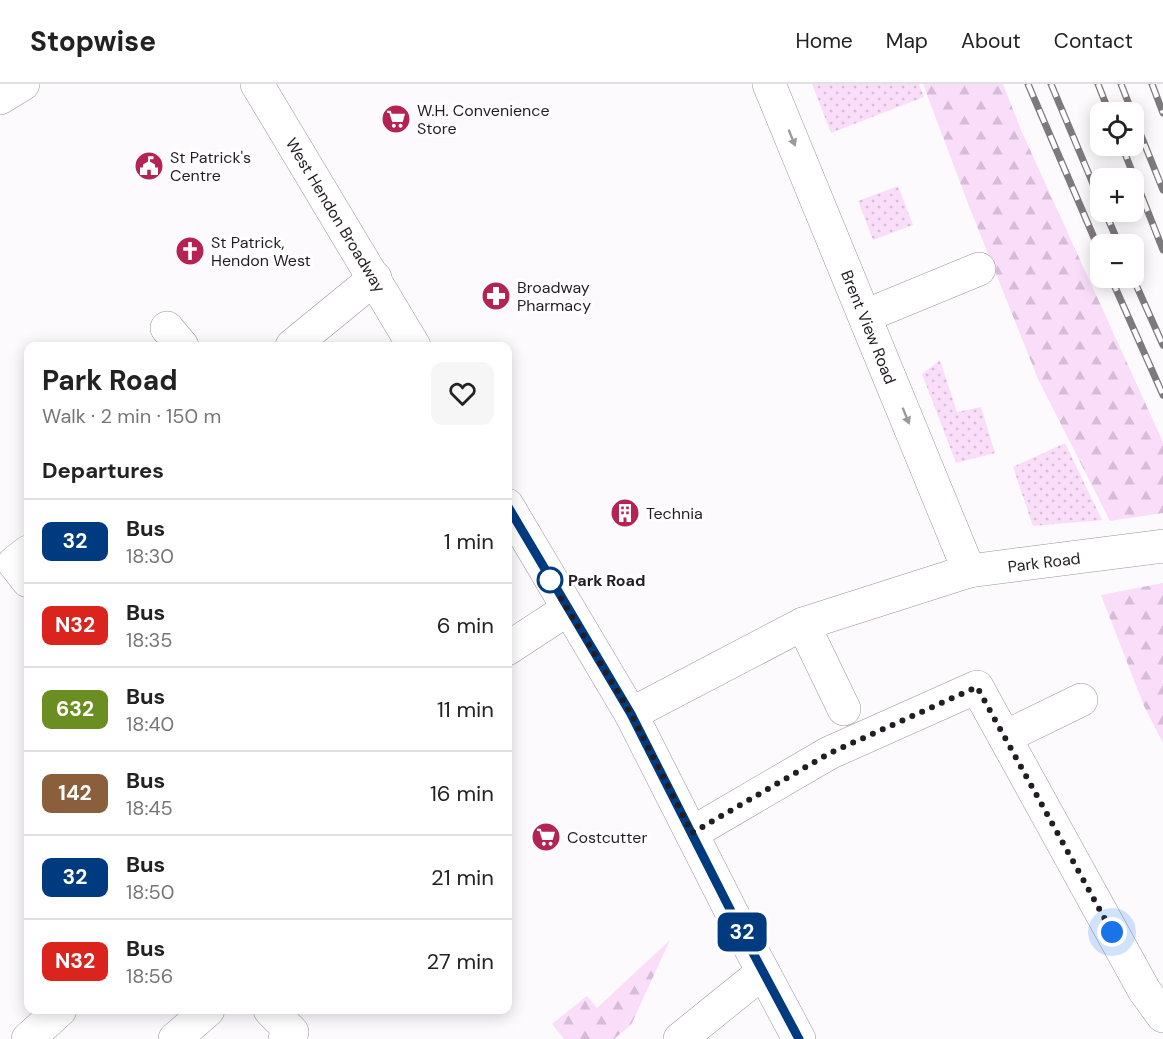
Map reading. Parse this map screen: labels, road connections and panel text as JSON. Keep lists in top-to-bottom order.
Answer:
{
  "streets": {
    "street": ["West Hendon Broadway", "Brent View Road", "Park Road"]
  },
  "crossings": [
    ["Brent View Road", "Park Road"]
  ],
  "one_way": ["Brent View Road"],
  "places": {
    "supermarket": ["W.H. Convenience Store", "Costcutter"],
    "public building": ["St Patrick's Centre"],
    "church": ["St Patrick, Hendon West"],
    "pharmacy": ["Broadway Pharmacy"],
    "building": ["Technia"],
    "other": ["Park Road"]
  },
  "lines": ["bus line 32"],
  "page": {
    "header": "Stopwise",
    "nav": [
      "Home",
      "Map",
      "About",
      "Contact"
    ],
    "on_map": "32",
    "map_buttons": ["+", "−"],
    "heading": [
      ["Park Road", "Walk · 2 min · 150 m"],
      "Departures"
    ],
    "list": [
      {
        "mark": "32",
        "name": "Bus",
        "note": "18:30",
        "value": "1 min"
      },
      {
        "mark": "N32",
        "name": "Bus",
        "note": "18:35",
        "value": "6 min"
      },
      {
        "mark": "632",
        "name": "Bus",
        "note": "18:40",
        "value": "11 min"
      },
      {
        "mark": "142",
        "name": "Bus",
        "note": "18:45",
        "value": "16 min"
      },
      {
        "mark": "32",
        "name": "Bus",
        "note": "18:50",
        "value": "21 min"
      },
      {
        "mark": "N32",
        "name": "Bus",
        "note": "18:56",
        "value": "27 min"
      }
    ]
  }
}
